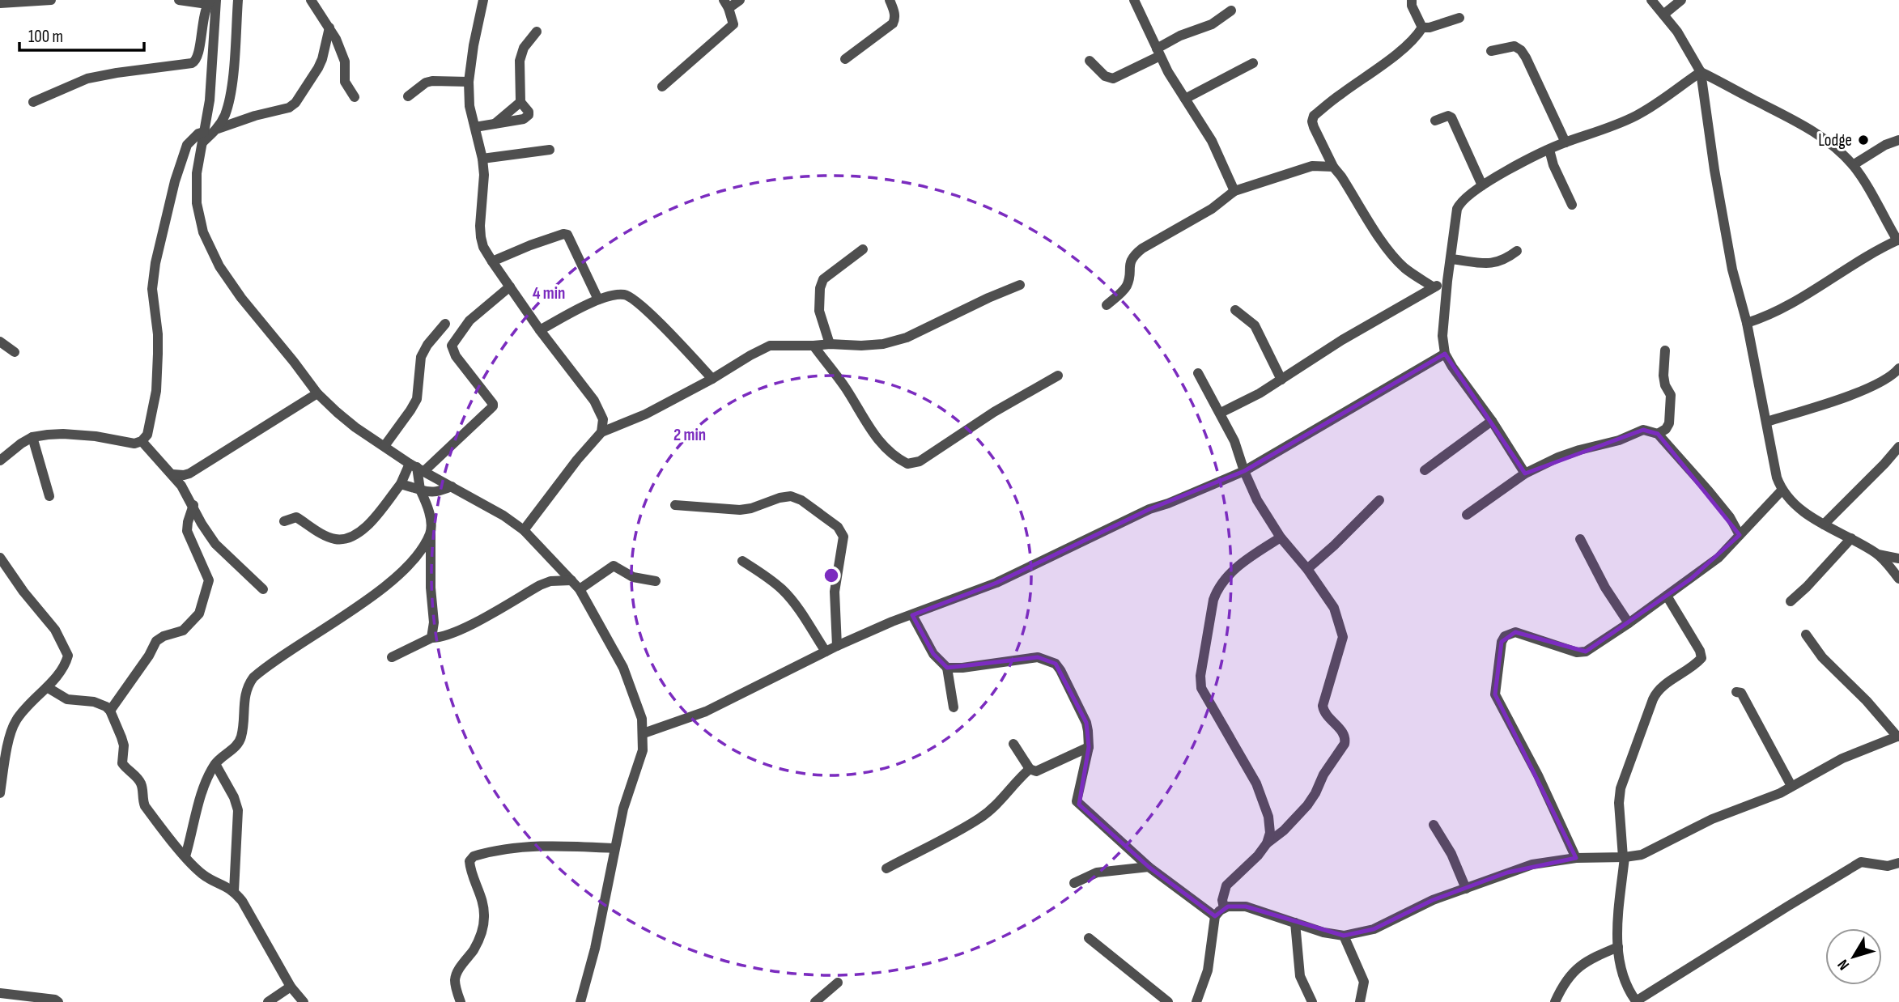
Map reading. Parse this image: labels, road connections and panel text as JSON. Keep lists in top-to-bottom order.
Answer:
{
  "places": ["Lodge"],
  "scale_bar": "100 m",
  "north": "bottom left",
  "rings": ["4 min", "2 min"]
}
